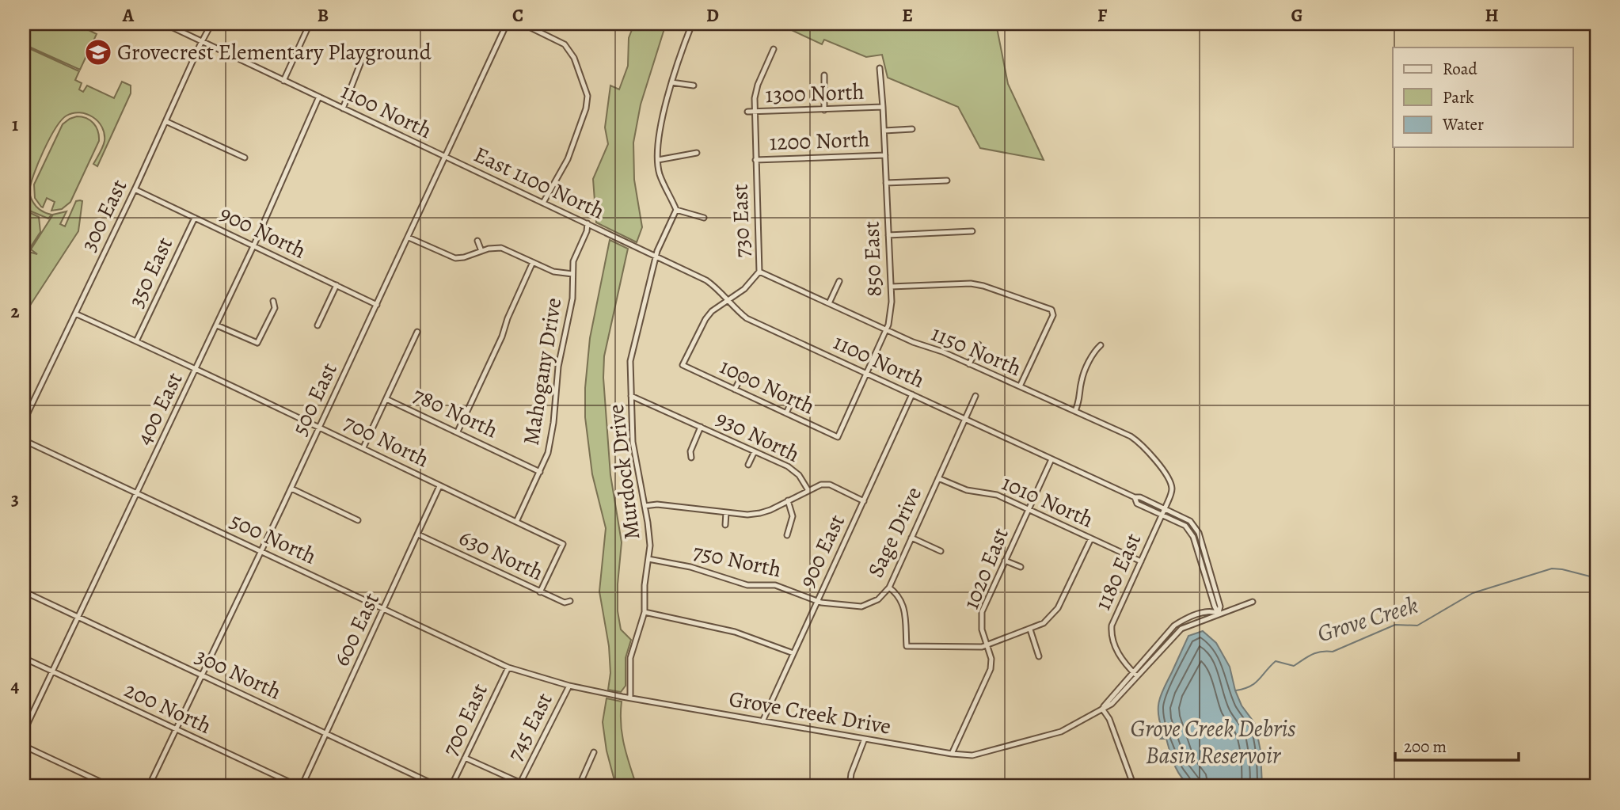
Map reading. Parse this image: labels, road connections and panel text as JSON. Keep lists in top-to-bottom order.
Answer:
{
  "streets": {
    "street": [
      "1300 North",
      "1100 North",
      "1200 North",
      "East 1100 North",
      "300 East",
      "730 East",
      "900 North",
      "850 East",
      "350 East",
      "1150 North",
      "Mahogany Drive",
      "1000 North",
      "500 East",
      "400 East",
      "780 North",
      "930 North",
      "700 North",
      "Murdock Drive",
      "1010 North",
      "Sage Drive",
      "500 North",
      "900 East",
      "630 North",
      "750 North",
      "1020 East",
      "1180 East",
      "600 East",
      "300 North",
      "200 North",
      "Grove Creek Drive",
      "700 East",
      "745 East"
    ]
  },
  "crossings": [
    ["1300 North", "730 East"],
    ["1300 North", "850 East"],
    ["1100 North", "East 1100 North"],
    ["1100 North", "300 East"],
    ["1100 North", "730 East"],
    ["1100 North", "850 East"],
    ["1100 North", "500 East"],
    ["1100 North", "400 East"],
    ["1100 North", "Murdock Drive"],
    ["1100 North", "Sage Drive"],
    ["1100 North", "900 East"],
    ["1100 North", "1020 East"],
    ["1100 North", "1180 East"],
    ["1100 North", "Grove Creek Drive"],
    ["1200 North", "730 East"],
    ["1200 North", "850 East"],
    ["East 1100 North", "Mahogany Drive"],
    ["East 1100 North", "500 East"],
    ["300 East", "900 North"],
    ["300 East", "700 North"],
    ["730 East", "1150 North"],
    ["730 East", "1000 North"],
    ["900 North", "350 East"],
    ["900 North", "500 East"],
    ["900 North", "400 East"],
    ["850 East", "1150 North"],
    ["850 East", "1000 North"],
    ["350 East", "700 North"],
    ["1150 North", "1180 East"],
    ["Mahogany Drive", "780 North"],
    ["Mahogany Drive", "700 North"],
    ["500 East", "700 North"],
    ["500 East", "500 North"],
    ["500 East", "300 North"],
    ["500 East", "200 North"],
    ["400 East", "700 North"],
    ["400 East", "500 North"],
    ["400 East", "300 North"],
    ["400 East", "200 North"],
    ["930 North", "Murdock Drive"],
    ["930 North", "900 East"],
    ["700 North", "630 North"],
    ["700 North", "600 East"],
    ["Murdock Drive", "750 North"],
    ["Murdock Drive", "Grove Creek Drive"],
    ["1010 North", "Sage Drive"],
    ["1010 North", "1020 East"],
    ["1010 North", "1180 East"],
    ["Sage Drive", "900 East"],
    ["Sage Drive", "750 North"],
    ["500 North", "600 East"],
    ["500 North", "Grove Creek Drive"],
    ["500 North", "700 East"],
    ["900 East", "750 North"],
    ["900 East", "Grove Creek Drive"],
    ["630 North", "600 East"],
    ["1020 East", "Grove Creek Drive"],
    ["1180 East", "Grove Creek Drive"],
    ["600 East", "300 North"],
    ["600 East", "200 North"],
    ["Grove Creek Drive", "700 East"],
    ["Grove Creek Drive", "745 East"]
  ],
  "water": ["Grove Creek", "Grove Creek Debris Basin Reservoir"],
  "places": {
    "school or university": ["Grovecrest Elementary Playground"]
  },
  "legend": ["Road", "Park", "Water"],
  "scale_bar": "200 m",
  "grid": {
    "columns": [
      "A",
      "B",
      "C",
      "D",
      "E",
      "F",
      "G",
      "H"
    ],
    "rows": [
      "1",
      "2",
      "3",
      "4"
    ]
  }
}
